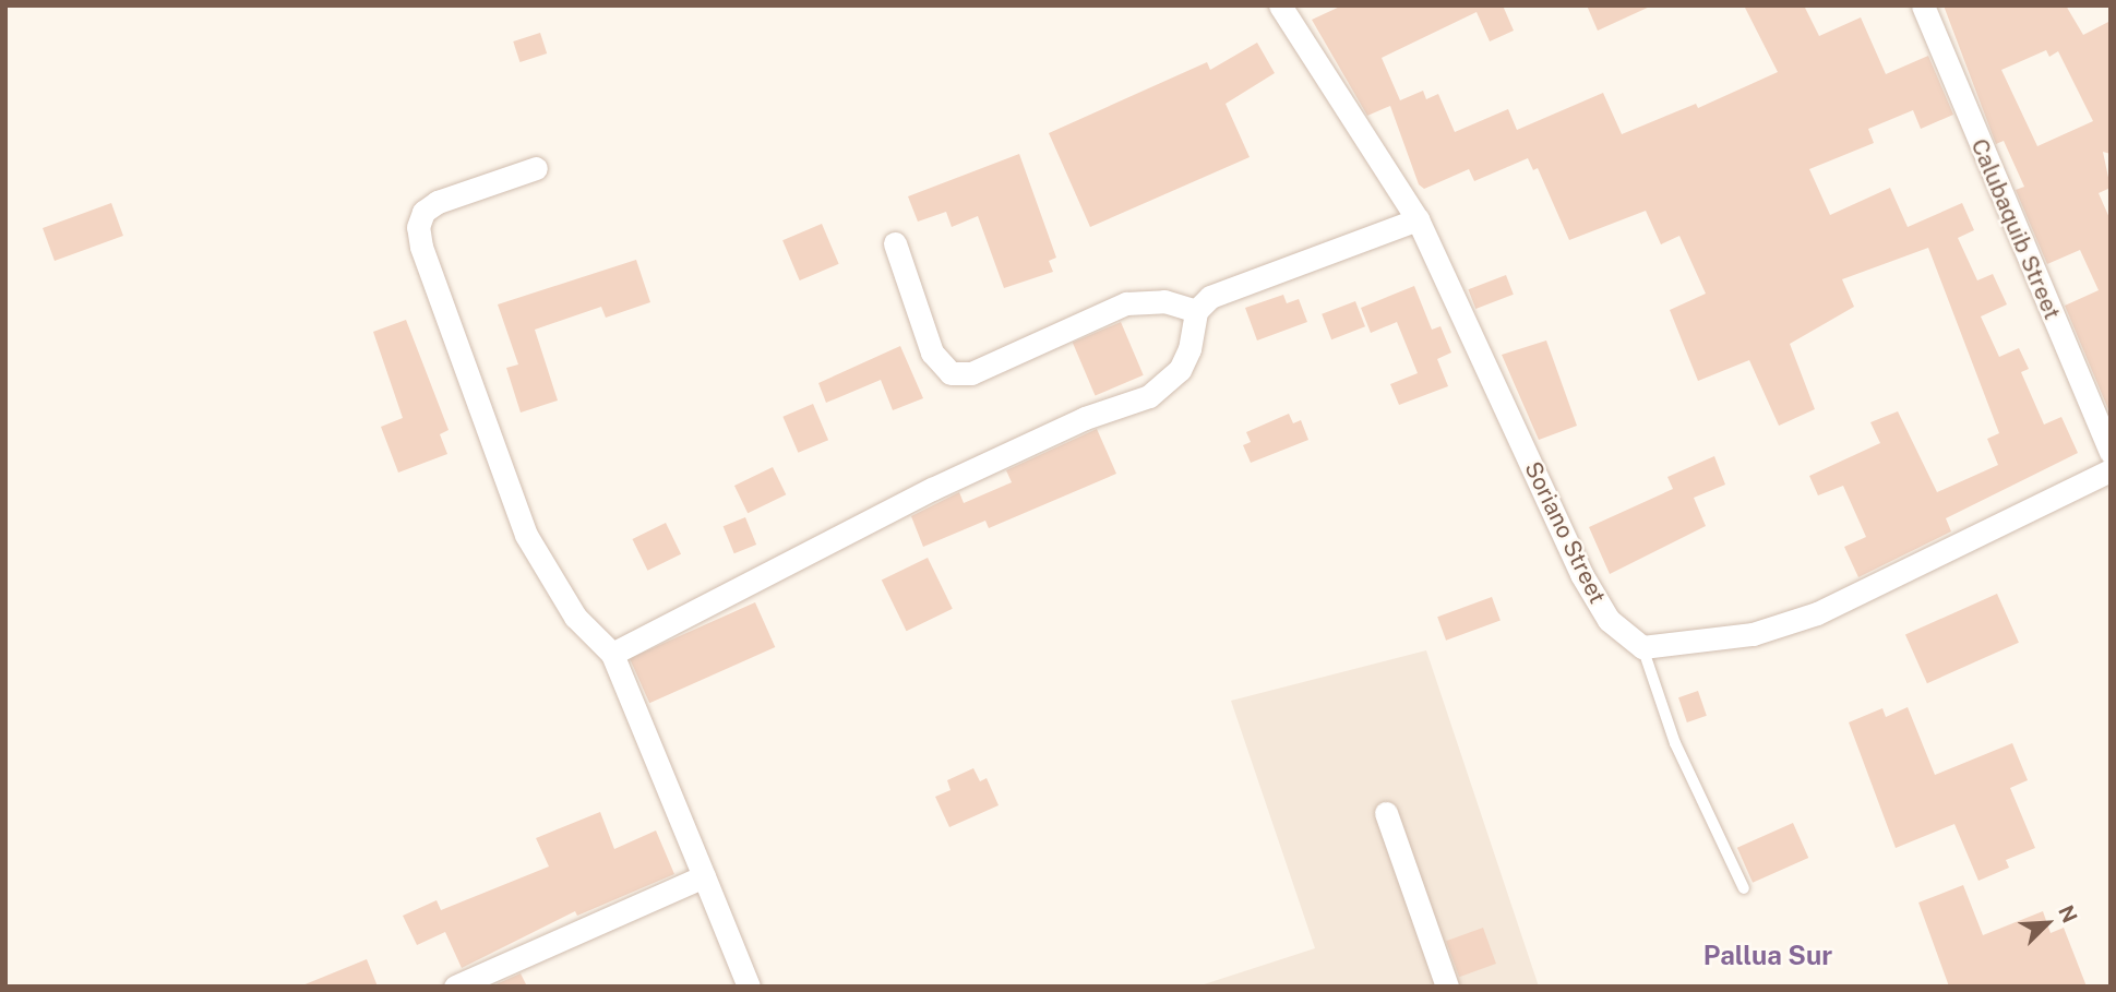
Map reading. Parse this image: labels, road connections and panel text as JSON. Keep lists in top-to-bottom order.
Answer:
{
  "streets": {
    "street": ["Calubaquib Street", "Soriano Street"]
  },
  "districts": ["Pallua Sur"],
  "north": "top right"
}
